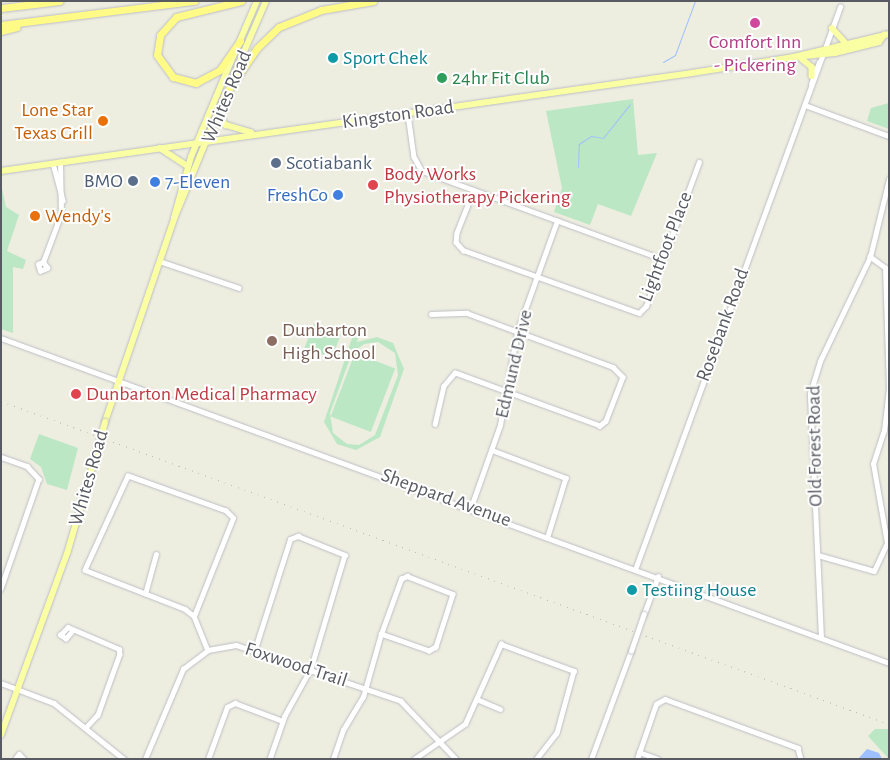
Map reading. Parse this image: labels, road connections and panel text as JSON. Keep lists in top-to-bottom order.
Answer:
{
  "streets": {
    "main road": ["Whites Road", "Kingston Road"],
    "street": [
      "Lightfoot Place",
      "Rosebank Road",
      "Edmund Drive",
      "Old Forest Road",
      "Sheppard Avenue",
      "Foxwood Trail"
    ]
  },
  "crossings": [
    ["Whites Road", "Kingston Road"],
    ["Whites Road", "Sheppard Avenue"],
    ["Kingston Road", "Rosebank Road"],
    ["Lightfoot Place", "Edmund Drive"],
    ["Rosebank Road", "Sheppard Avenue"],
    ["Edmund Drive", "Sheppard Avenue"],
    ["Old Forest Road", "Sheppard Avenue"]
  ],
  "places": [
    "Comfort Inn - Pickering",
    "Sport Chek",
    "24hr Fit Club",
    "Lone Star Texas Grill",
    "Scotiabank",
    "BMO",
    "7-Eleven",
    "Body Works Physiotherapy Pickering",
    "FreshCo",
    "Wendy's",
    "Dunbarton High School",
    "Dunbarton Medical Pharmacy",
    "Testiing House"
  ]
}
